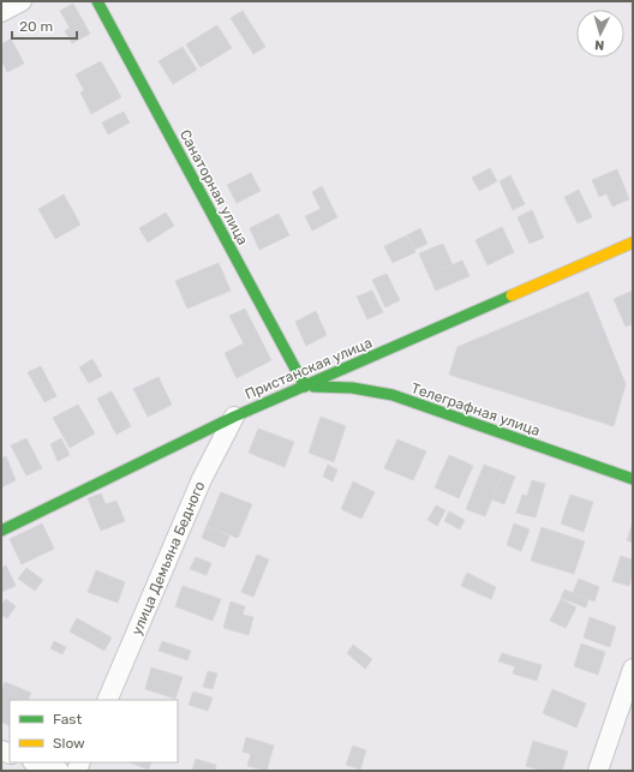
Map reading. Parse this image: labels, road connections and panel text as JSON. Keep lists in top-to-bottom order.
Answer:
{
  "streets": {
    "street": [
      "Санаторная улица",
      "Пристанская улица",
      "Телеграфная улица",
      "улица Демьяна Бедного"
    ]
  },
  "crossings": [
    ["Санаторная улица", "Пристанская улица"],
    ["Санаторная улица", "Телеграфная улица"],
    ["Пристанская улица", "Телеграфная улица"],
    ["Пристанская улица", "улица Демьяна Бедного"]
  ],
  "legend": ["Fast", "Slow"],
  "scale_bar": "20 m",
  "north": "bottom"
}
